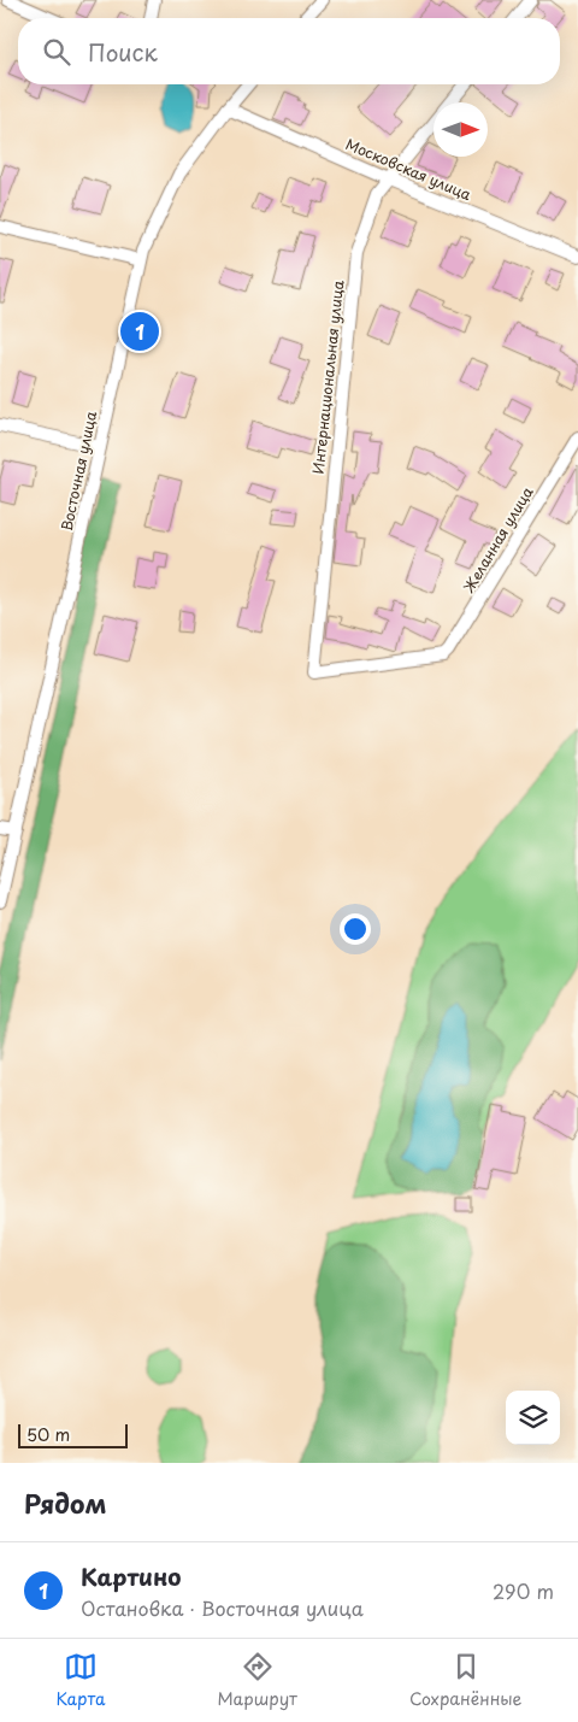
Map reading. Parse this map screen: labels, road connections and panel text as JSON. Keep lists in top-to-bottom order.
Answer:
{
  "streets": {
    "street": [
      "Московская улица",
      "Интернациональная улица",
      "Восточная улица",
      "Желанная улица"
    ]
  },
  "crossings": [
    ["Московская улица", "Интернациональная улица"],
    ["Московская улица", "Восточная улица"],
    ["Интернациональная улица", "Желанная улица"]
  ],
  "scale_bar": "50 m",
  "north": "right",
  "page": {
    "search": "Поиск",
    "pins": "1",
    "scale": "50 m",
    "heading": "Рядом",
    "list": [
      {
        "mark": "1",
        "name": "Картино",
        "note": "Остановка · Восточная улица",
        "value": "290 m"
      }
    ],
    "nav": ["Карта", "Маршрут", "Сохранённые"]
  }
}
